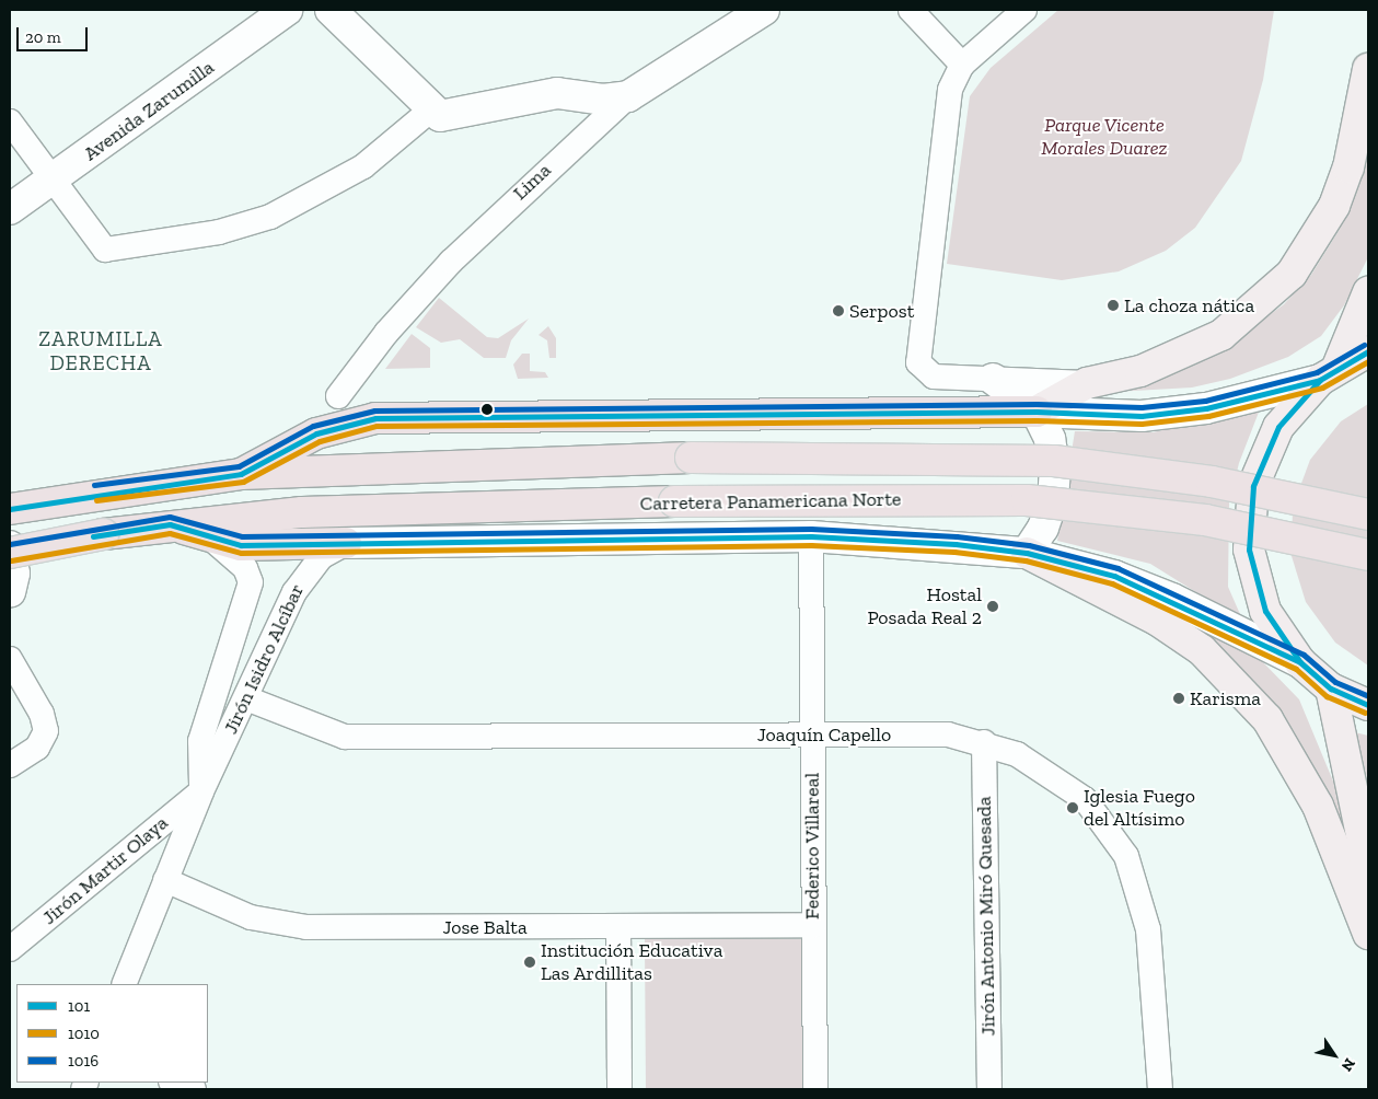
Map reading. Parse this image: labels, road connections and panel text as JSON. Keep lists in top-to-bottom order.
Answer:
{
  "streets": {
    "highway": ["Carretera Panamericana Norte"],
    "main road": ["Avenida Zarumilla", "Lima"],
    "street": [
      "Jirón Isidro Alcíbar",
      "Joaquín Capello",
      "Federico Villareal",
      "Jirón Martir Olaya",
      "Jirón Antonio Miró Quesada",
      "Jose Balta"
    ]
  },
  "crossings": [
    ["Jirón Isidro Alcíbar", "Joaquín Capello"],
    ["Jirón Isidro Alcíbar", "Jirón Martir Olaya"],
    ["Jirón Isidro Alcíbar", "Jose Balta"],
    ["Joaquín Capello", "Federico Villareal"],
    ["Joaquín Capello", "Jirón Antonio Miró Quesada"],
    ["Federico Villareal", "Jose Balta"]
  ],
  "districts": ["ZARUMILLA DERECHA"],
  "parks": ["Parque Vicente Morales Duarez"],
  "places": [
    "La choza nática",
    "Serpost",
    "Hostal Posada Real 2",
    "Karisma",
    "Iglesia Fuego del Altísimo",
    "Institución Educativa Las Ardillitas"
  ],
  "lines": ["transit line 1016", "transit line 101", "transit line 1010"],
  "legend": ["101", "1010", "1016"],
  "scale_bar": "20 m",
  "north": "bottom right"
}
